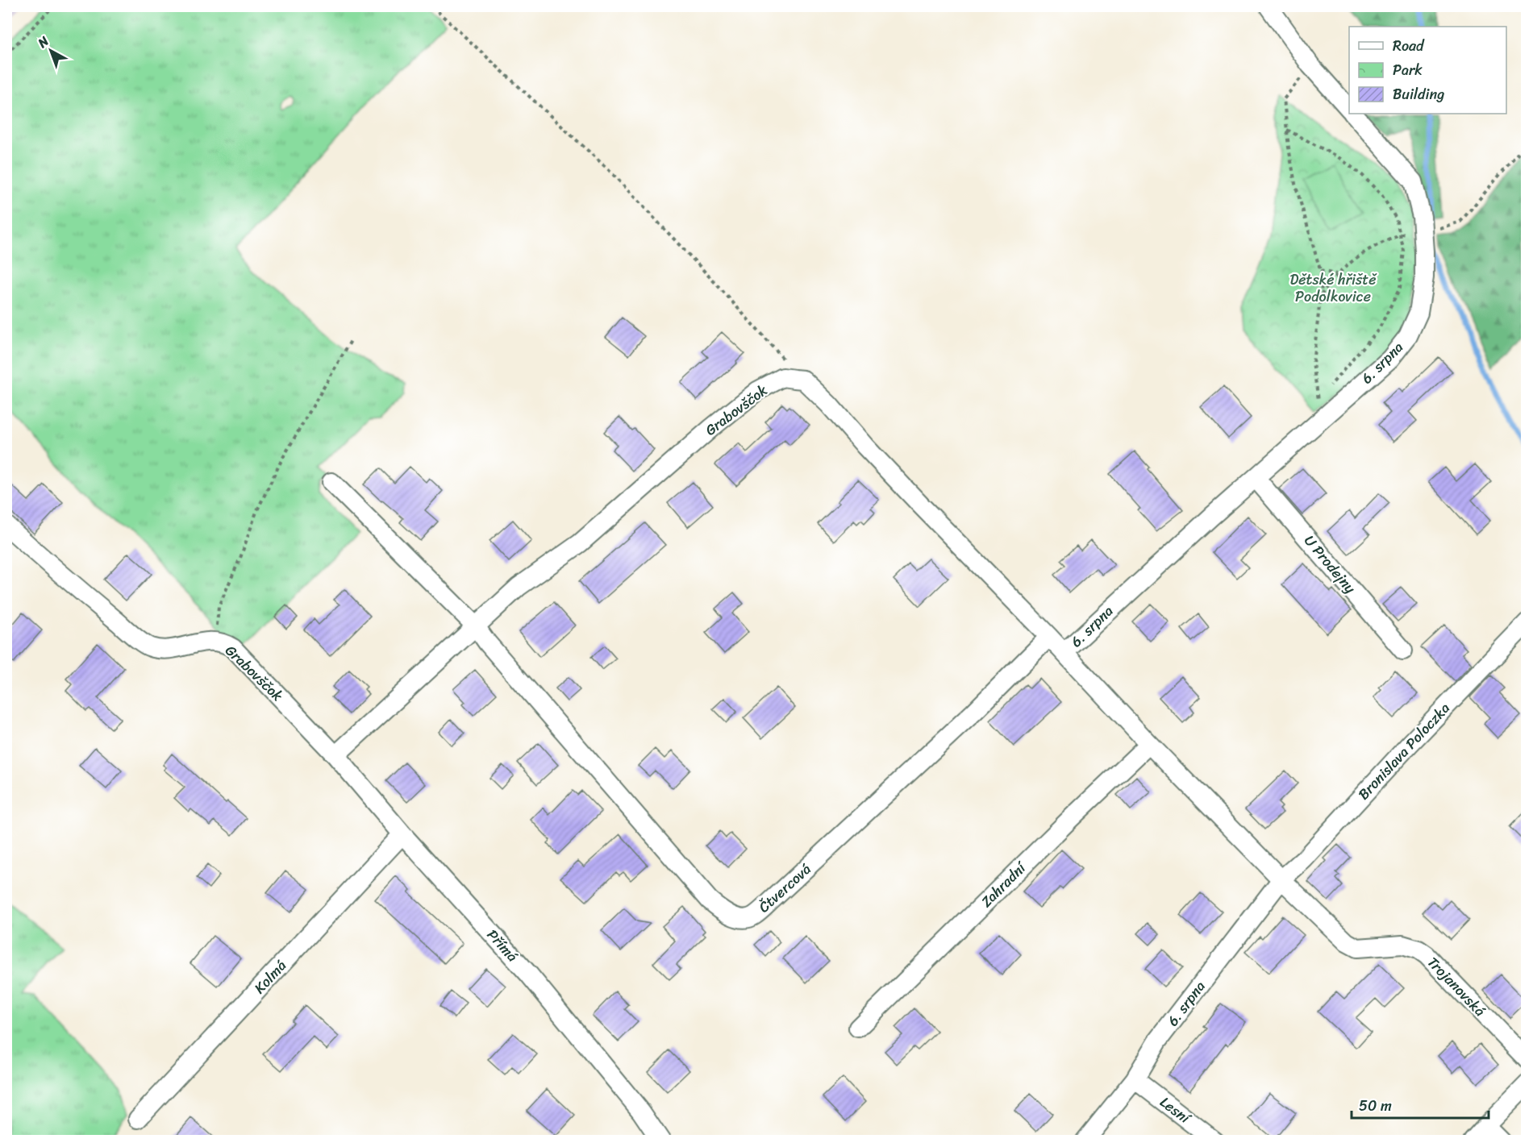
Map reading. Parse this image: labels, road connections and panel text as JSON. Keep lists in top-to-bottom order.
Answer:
{
  "streets": {
    "street": [
      "6. srpna",
      "Grabovščok",
      "U Prodejny",
      "Bronislava Poloczka",
      "Zahradní",
      "Čtvercová",
      "Přímá",
      "Kolmá",
      "Trojanovská",
      "Lesní"
    ]
  },
  "crossings": [
    ["6. srpna", "U Prodejny"],
    ["6. srpna", "Bronislava Poloczka"],
    ["6. srpna", "Zahradní"],
    ["6. srpna", "Trojanovská"],
    ["6. srpna", "Lesní"],
    ["Grabovščok", "Čtvercová"],
    ["Grabovščok", "Přímá"],
    ["Bronislava Poloczka", "Trojanovská"],
    ["Přímá", "Kolmá"]
  ],
  "parks": ["Dětské hřiště Podolkovice"],
  "legend": ["Road", "Park", "Building"],
  "scale_bar": "50 m",
  "north": "top left"
}
